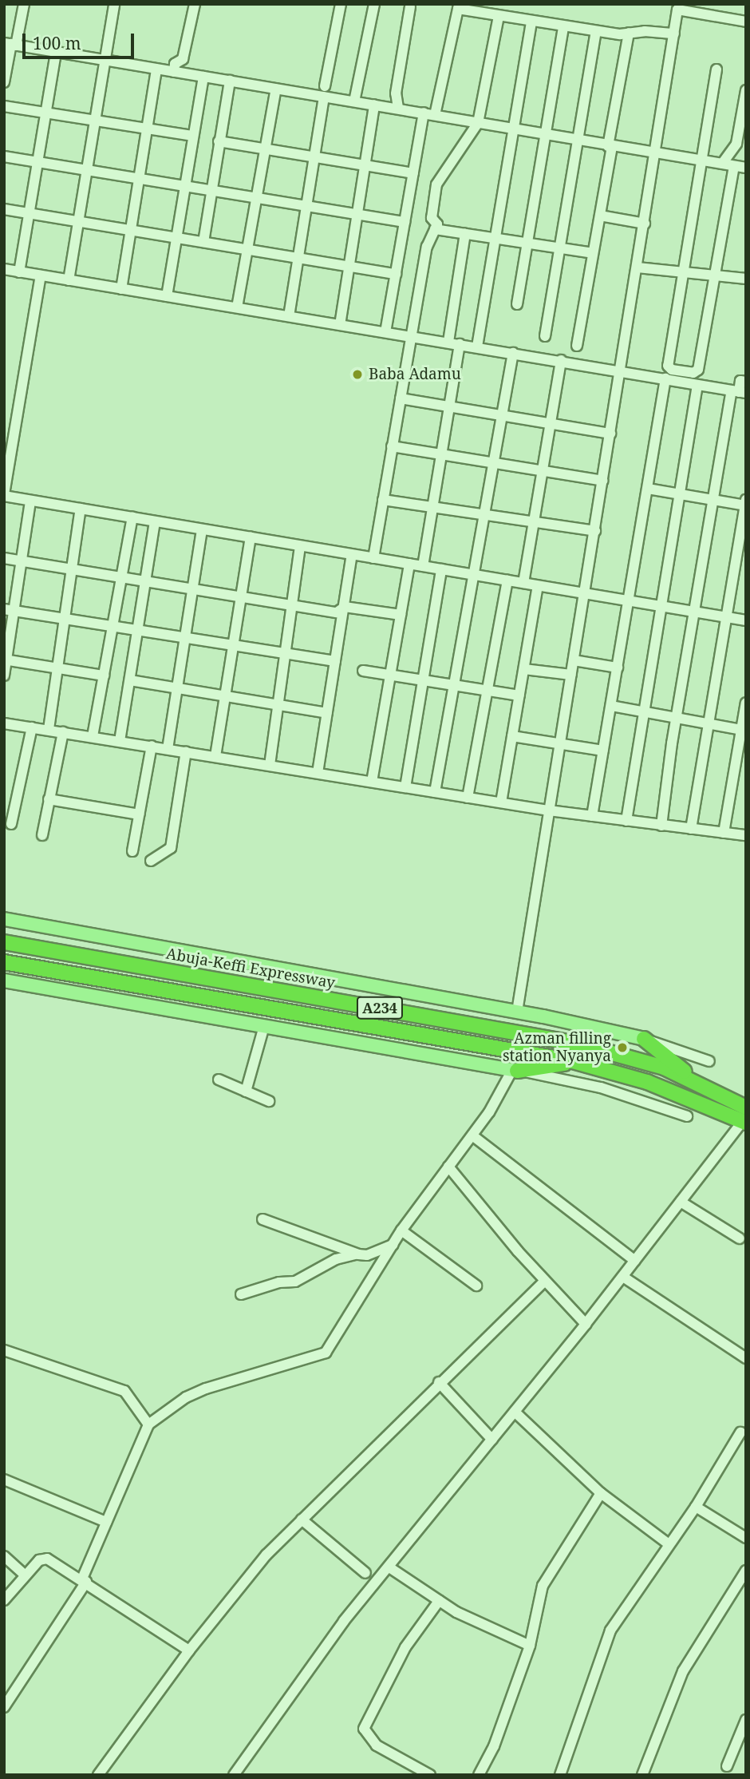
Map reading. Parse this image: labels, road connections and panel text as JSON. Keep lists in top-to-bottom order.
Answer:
{
  "streets": {
    "highway": ["Abuja-Keffi Expressway", "A234"]
  },
  "crossings": [
    ["Abuja-Keffi Expressway", "A234"]
  ],
  "places": ["Baba Adamu", "Azman filling station Nyanya"],
  "scale_bar": "100 m"
}
